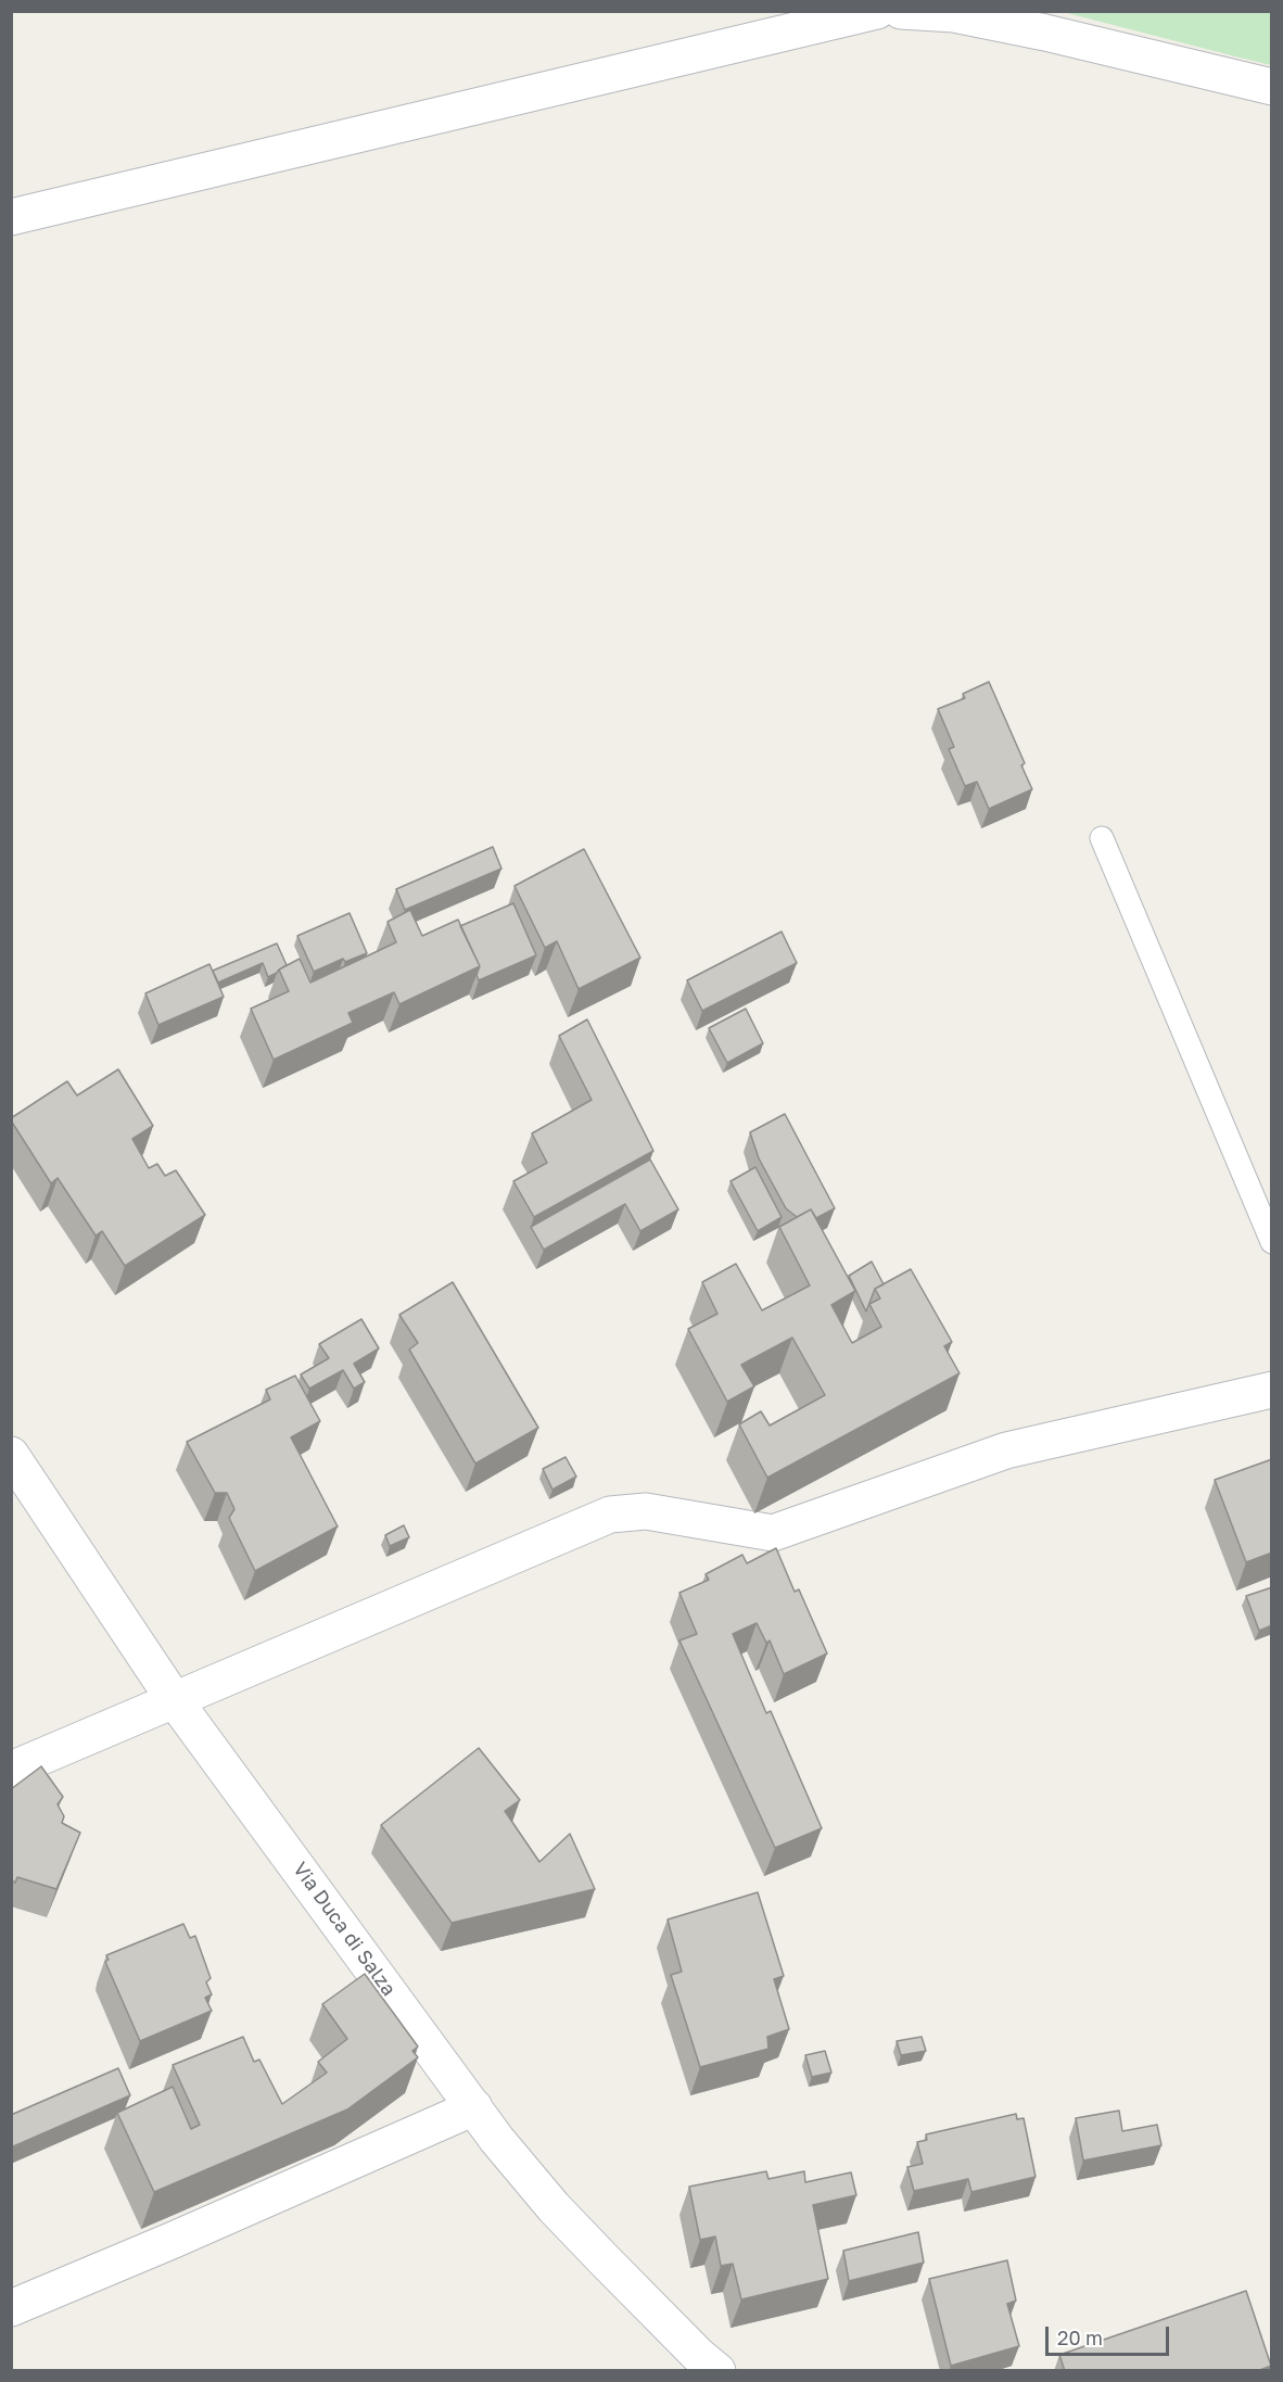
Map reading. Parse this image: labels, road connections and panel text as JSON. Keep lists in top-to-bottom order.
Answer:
{
  "streets": {
    "street": ["Via Duca di Salza"]
  },
  "scale_bar": "20 m"
}
